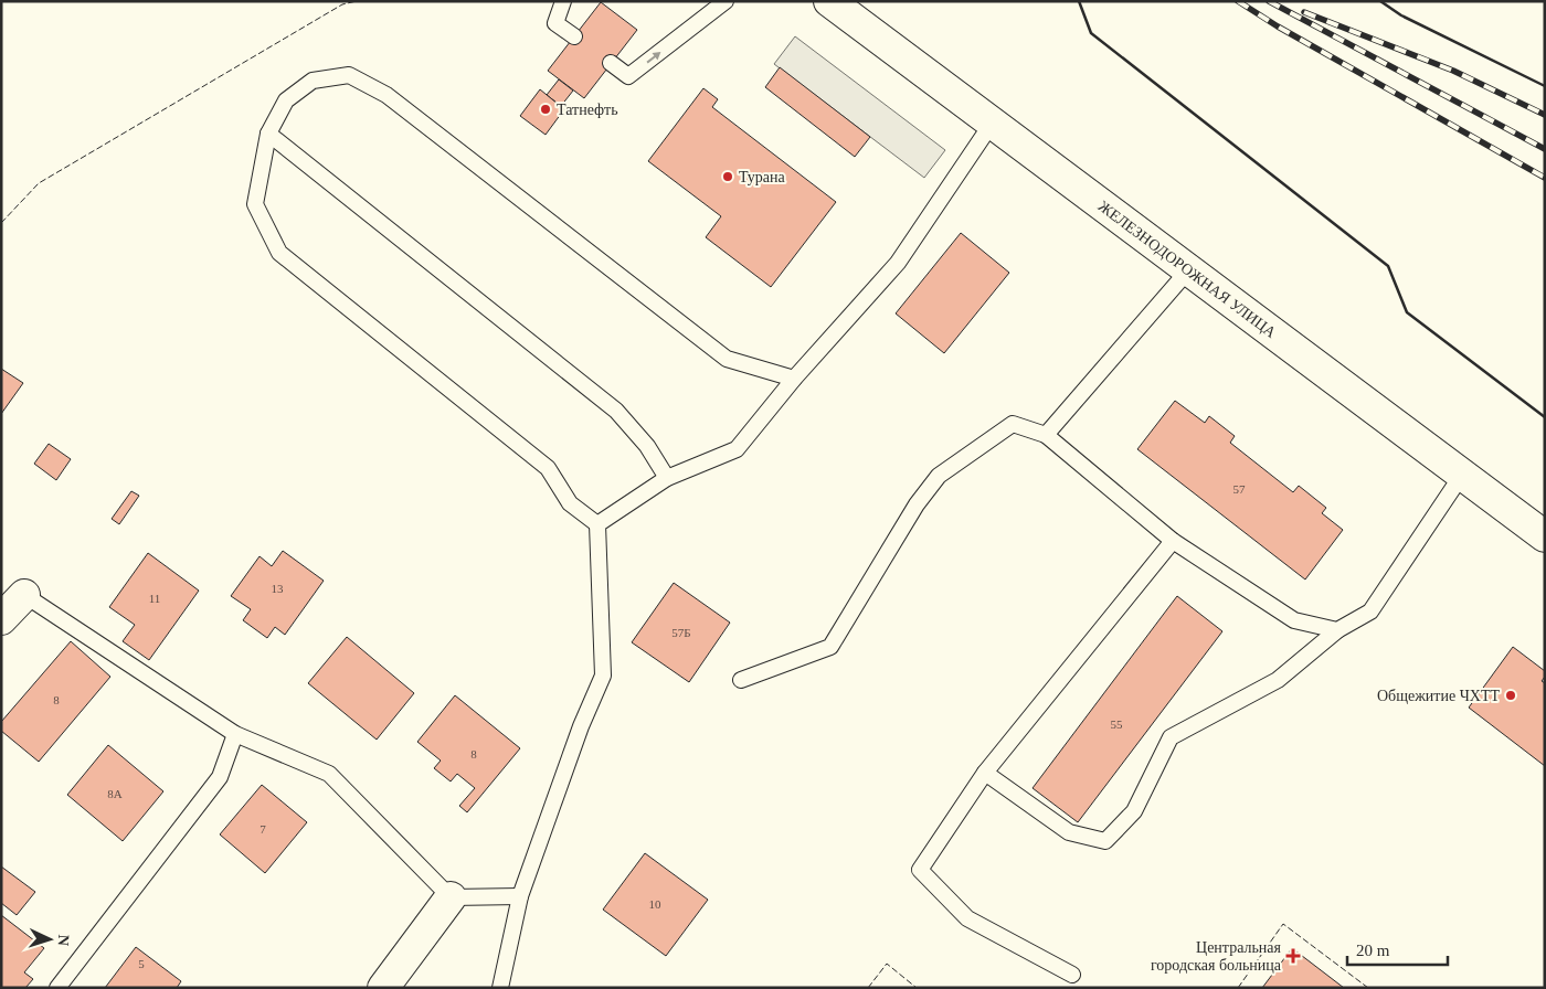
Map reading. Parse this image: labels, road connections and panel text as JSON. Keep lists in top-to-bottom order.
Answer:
{
  "streets": {
    "main road": ["ЖЕЛЕЗНОДОРОЖНАЯ УЛИЦА"]
  },
  "places": {
    "other": ["Татнефть", "Турана", "Общежитие ЧХТТ"],
    "health": ["Центральная городская больница"]
  },
  "house_numbers": [
    "57",
    "13",
    "11",
    "57Б",
    "8",
    "55",
    "8",
    "8А",
    "7",
    "10",
    "5"
  ],
  "scale_bar": "20 m",
  "north": "right"
}
